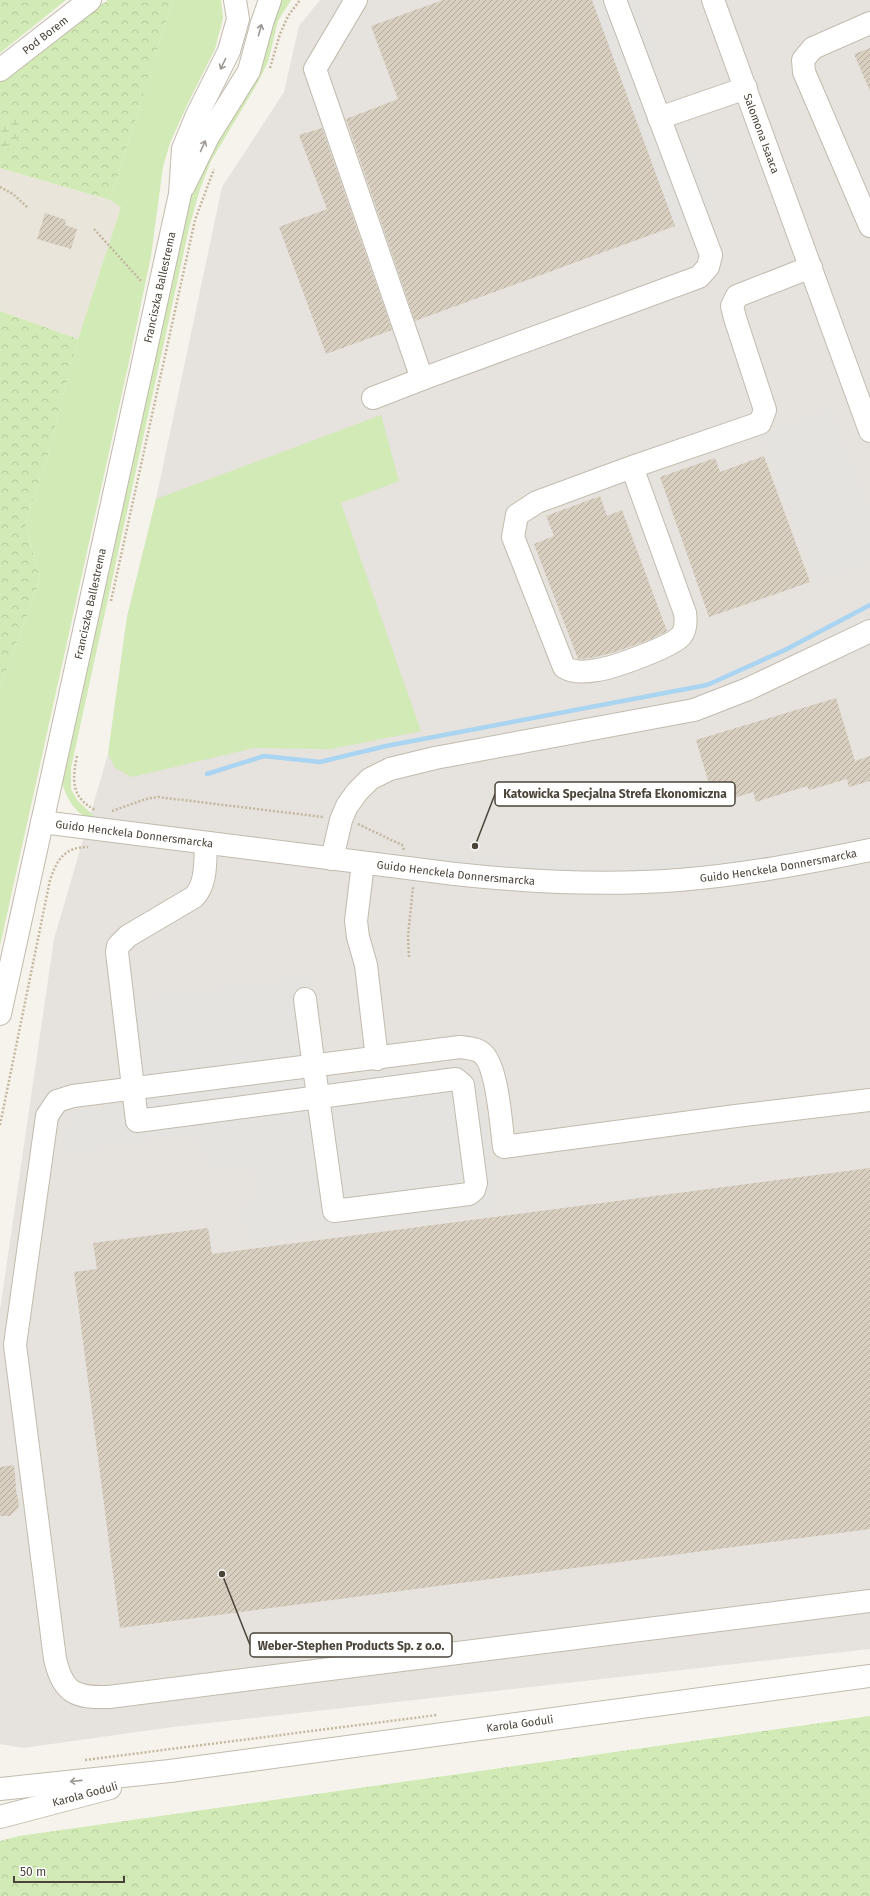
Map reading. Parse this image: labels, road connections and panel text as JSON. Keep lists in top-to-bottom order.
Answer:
{
  "streets": {
    "street": [
      "Pod Borem",
      "Salomona Isaaca",
      "Franciszka Ballestrema",
      "Guido Henckela Donnersmarcka",
      "Karola Goduli"
    ]
  },
  "crossings": [
    ["Franciszka Ballestrema", "Guido Henckela Donnersmarcka"]
  ],
  "places": ["Katowicka Specjalna Strefa Ekonomiczna", "Weber-Stephen Products Sp. z o.o."],
  "scale_bar": "50 m"
}
